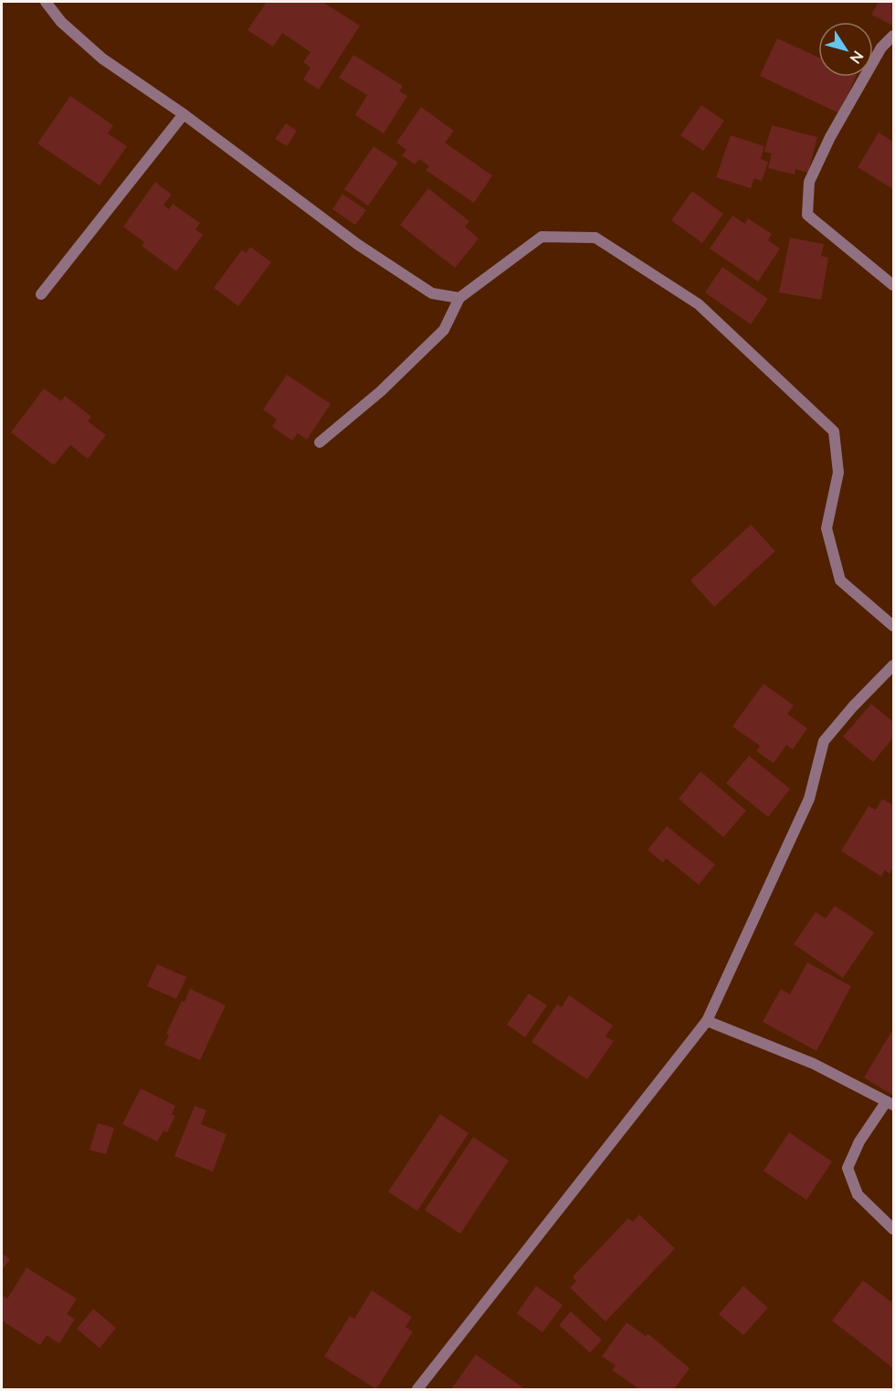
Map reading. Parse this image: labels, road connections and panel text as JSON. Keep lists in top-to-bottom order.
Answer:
{
  "north": "bottom right"
}
